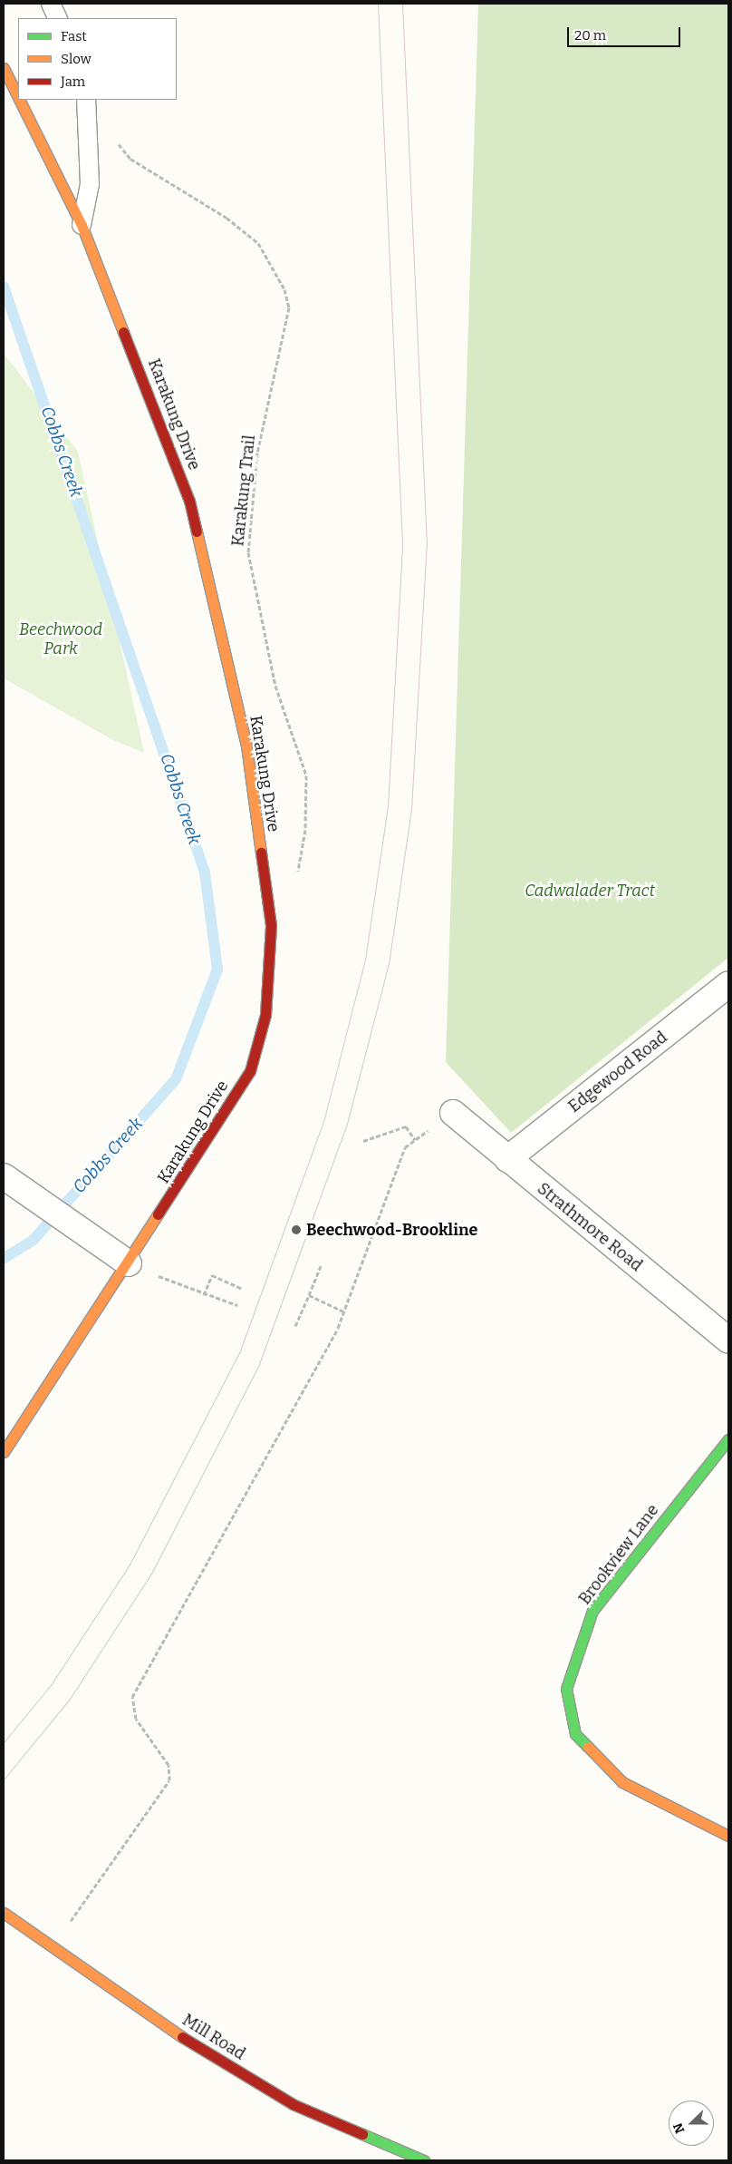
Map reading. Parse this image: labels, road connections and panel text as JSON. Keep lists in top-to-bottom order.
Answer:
{
  "streets": {
    "street": [
      "Karakung Drive",
      "Edgewood Road",
      "Strathmore Road",
      "Brookview Lane",
      "Mill Road"
    ],
    "path": ["Karakung Trail"]
  },
  "crossings": [
    ["Edgewood Road", "Strathmore Road"]
  ],
  "water": ["Cobbs Creek"],
  "parks": ["Beechwood Park", "Cadwalader Tract"],
  "places": ["Beechwood-Brookline"],
  "legend": ["Fast", "Slow", "Jam"],
  "scale_bar": "20 m",
  "north": "left"
}
